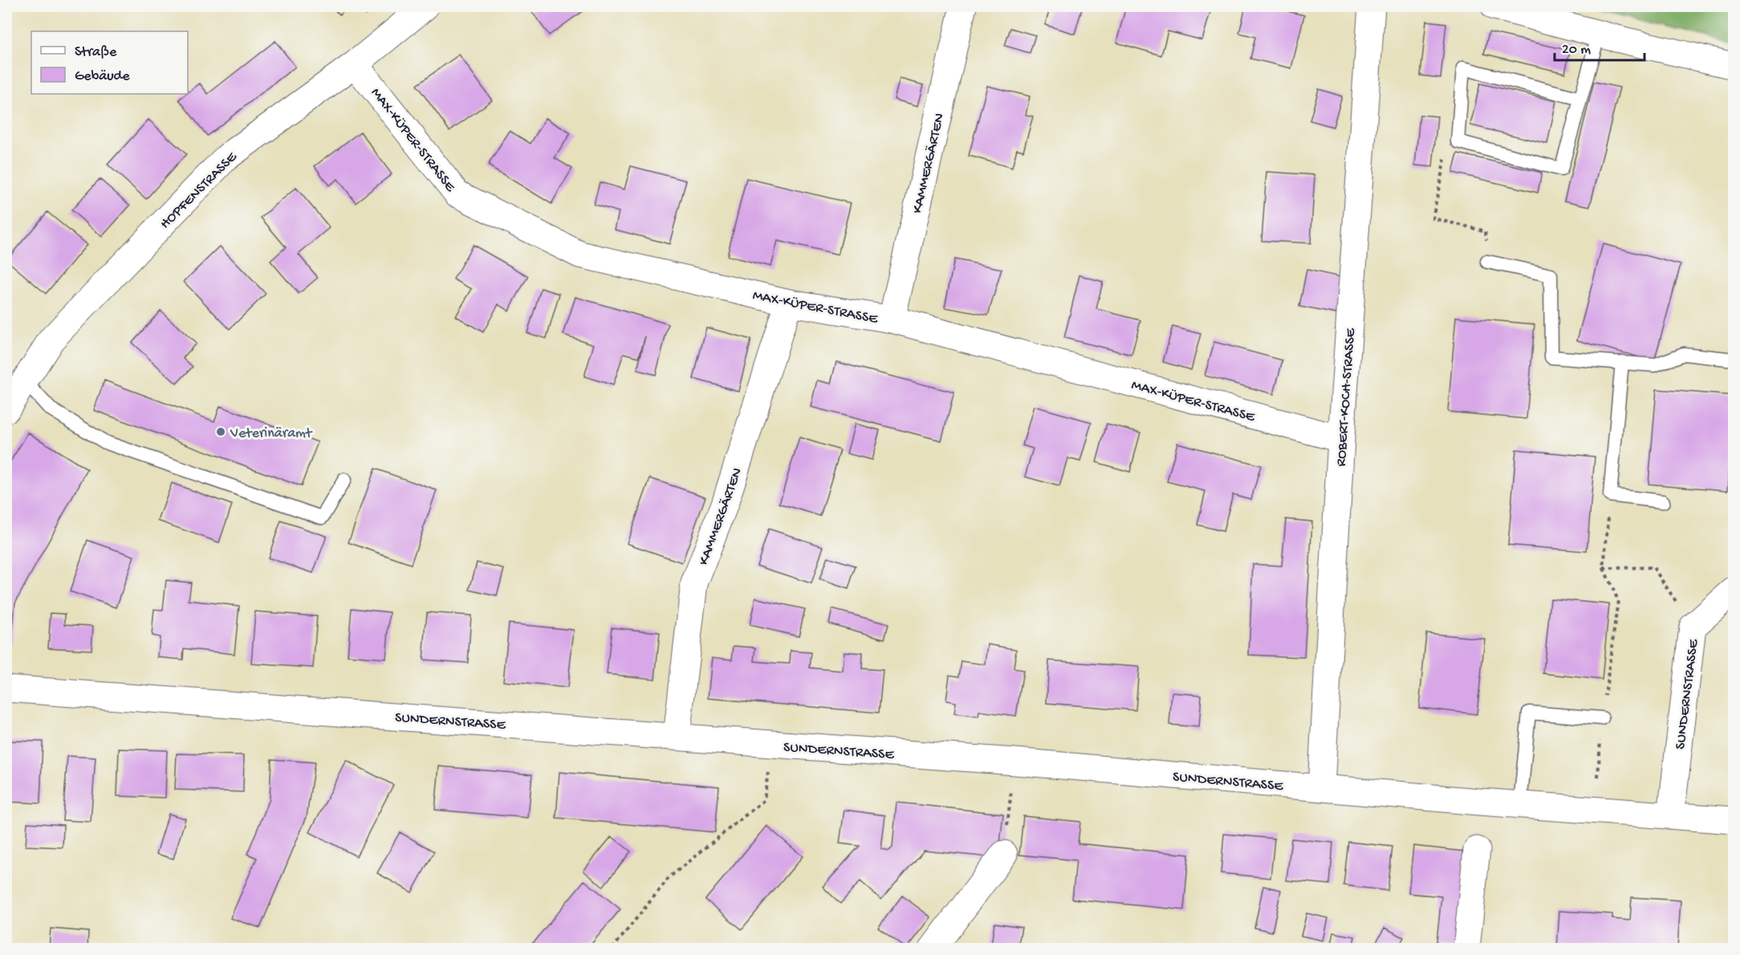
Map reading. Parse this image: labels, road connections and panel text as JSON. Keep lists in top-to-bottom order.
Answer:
{
  "streets": {
    "street": [
      "MAX-KÜPER-STRASSE",
      "KAMMERGÄRTEN",
      "HOPFENSTRASSE",
      "ROBERT-KOCH-STRASSE",
      "SUNDERNSTRASSE"
    ]
  },
  "crossings": [
    ["MAX-KÜPER-STRASSE", "KAMMERGÄRTEN"],
    ["MAX-KÜPER-STRASSE", "HOPFENSTRASSE"],
    ["MAX-KÜPER-STRASSE", "ROBERT-KOCH-STRASSE"],
    ["KAMMERGÄRTEN", "SUNDERNSTRASSE"],
    ["ROBERT-KOCH-STRASSE", "SUNDERNSTRASSE"]
  ],
  "places": ["Veterinäramt"],
  "legend": ["Straße", "Gebäude"],
  "scale_bar": "20 m"
}
